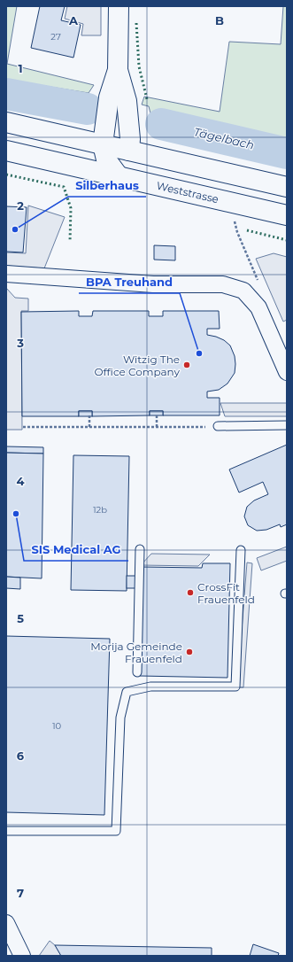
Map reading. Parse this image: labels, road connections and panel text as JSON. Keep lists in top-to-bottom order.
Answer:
{
  "streets": {
    "main road": ["Weststrasse"]
  },
  "water": ["Tägelbach"],
  "places": [
    "Silberhaus",
    "BPA Treuhand",
    "Witzig The Office Company",
    "SIS Medical AG",
    "CrossFit Frauenfeld",
    "Morija Gemeinde Frauenfeld"
  ],
  "house_numbers": ["27", "12b", "10"],
  "grid": {
    "columns": ["A", "B"],
    "rows": [
      "1",
      "2",
      "3",
      "4",
      "5",
      "6",
      "7"
    ]
  }
}
